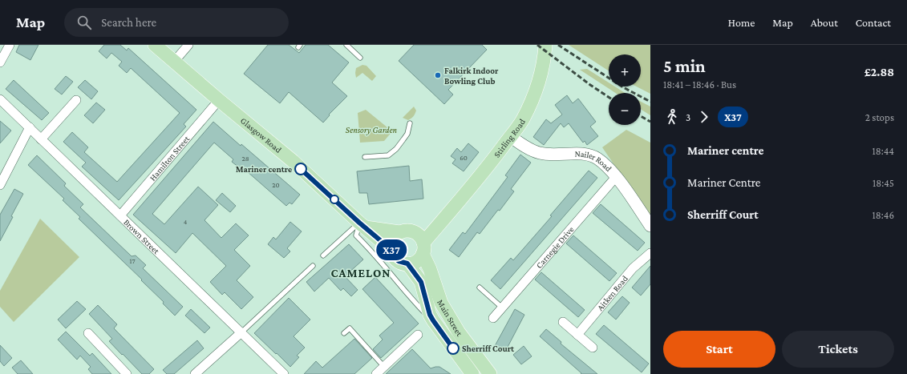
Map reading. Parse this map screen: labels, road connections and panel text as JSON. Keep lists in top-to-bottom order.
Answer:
{
  "streets": {
    "main road": ["Glasgow Road", "Stirling Road", "Main Street"],
    "street": [
      "Hamilton Street",
      "Nailer Road",
      "Brown Street",
      "Carnegie Drive",
      "Aitken Road"
    ]
  },
  "crossings": [
    ["Glasgow Road", "Stirling Road"],
    ["Glasgow Road", "Hamilton Street"],
    ["Glasgow Road", "Main Street"],
    ["Stirling Road", "Nailer Road"],
    ["Stirling Road", "Main Street"],
    ["Hamilton Street", "Brown Street"],
    ["Nailer Road", "Carnegie Drive"]
  ],
  "districts": ["CAMELON"],
  "parks": ["Sensory Garden"],
  "places": ["Falkirk Indoor Bowling Club", "Mariner centre", "Sherriff Court"],
  "lines": ["bus line X37"],
  "house_numbers": [
    "60",
    "28",
    "20",
    "4",
    "17"
  ],
  "page": {
    "header": "Map",
    "search": "Search here",
    "nav": [
      "Home",
      "Map",
      "About",
      "Contact"
    ],
    "on_map": "X37",
    "heading": ["5 min", "18:41 – 18:46 · Bus", "£2.88"],
    "map_buttons": ["+", "−"],
    "legs": ["3", "X37", "2 stops"],
    "list": [
      {
        "name": "Mariner centre",
        "value": "18:44"
      },
      {
        "name": "Mariner Centre",
        "value": "18:45"
      },
      {
        "name": "Sherriff Court",
        "value": "18:46"
      }
    ],
    "buttons": ["Start", "Tickets"]
  }
}
